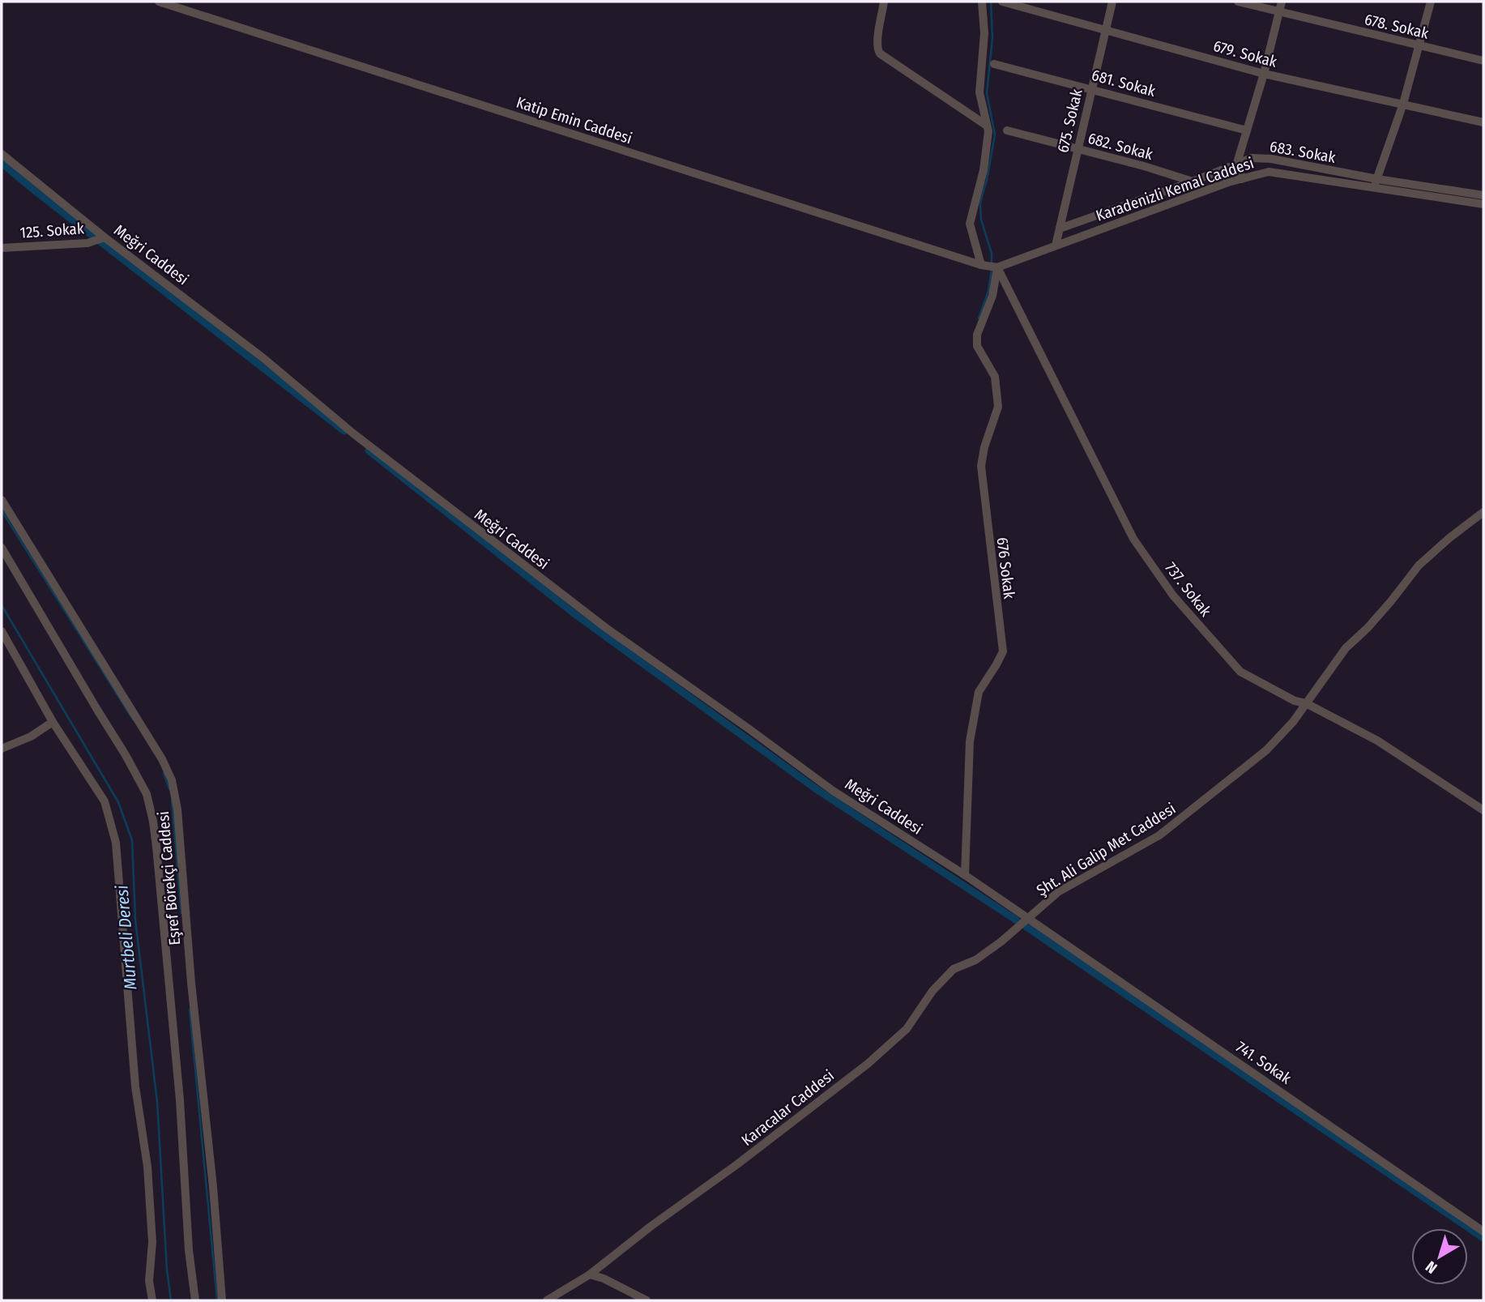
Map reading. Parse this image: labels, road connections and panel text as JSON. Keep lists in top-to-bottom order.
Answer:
{
  "streets": {
    "street": [
      "678. Sokak",
      "679. Sokak",
      "681. Sokak",
      "Katip Emin Caddesi",
      "675. Sokak",
      "682. Sokak",
      "683. Sokak",
      "Karadenizli Kemal Caddesi",
      "125. Sokak",
      "Meğri Caddesi",
      "676 Sokak",
      "737. Sokak",
      "Şht. Ali Galip Met Caddesi",
      "Eşref Börekçi Caddesi",
      "741. Sokak",
      "Karacalar Caddesi"
    ]
  },
  "crossings": [
    ["679. Sokak", "675. Sokak"],
    ["681. Sokak", "675. Sokak"],
    ["Katip Emin Caddesi", "Karadenizli Kemal Caddesi"],
    ["Katip Emin Caddesi", "676 Sokak"],
    ["Katip Emin Caddesi", "737. Sokak"],
    ["675. Sokak", "682. Sokak"],
    ["675. Sokak", "683. Sokak"],
    ["675. Sokak", "Karadenizli Kemal Caddesi"],
    ["682. Sokak", "683. Sokak"],
    ["683. Sokak", "Karadenizli Kemal Caddesi"],
    ["Karadenizli Kemal Caddesi", "676 Sokak"],
    ["Karadenizli Kemal Caddesi", "737. Sokak"],
    ["125. Sokak", "Meğri Caddesi"],
    ["Meğri Caddesi", "676 Sokak"],
    ["Meğri Caddesi", "Şht. Ali Galip Met Caddesi"],
    ["Meğri Caddesi", "741. Sokak"],
    ["Meğri Caddesi", "Karacalar Caddesi"],
    ["676 Sokak", "737. Sokak"],
    ["737. Sokak", "Şht. Ali Galip Met Caddesi"],
    ["Şht. Ali Galip Met Caddesi", "741. Sokak"],
    ["Şht. Ali Galip Met Caddesi", "Karacalar Caddesi"],
    ["741. Sokak", "Karacalar Caddesi"]
  ],
  "water": ["Murtbeli Deresi"],
  "north": "bottom left"
}
